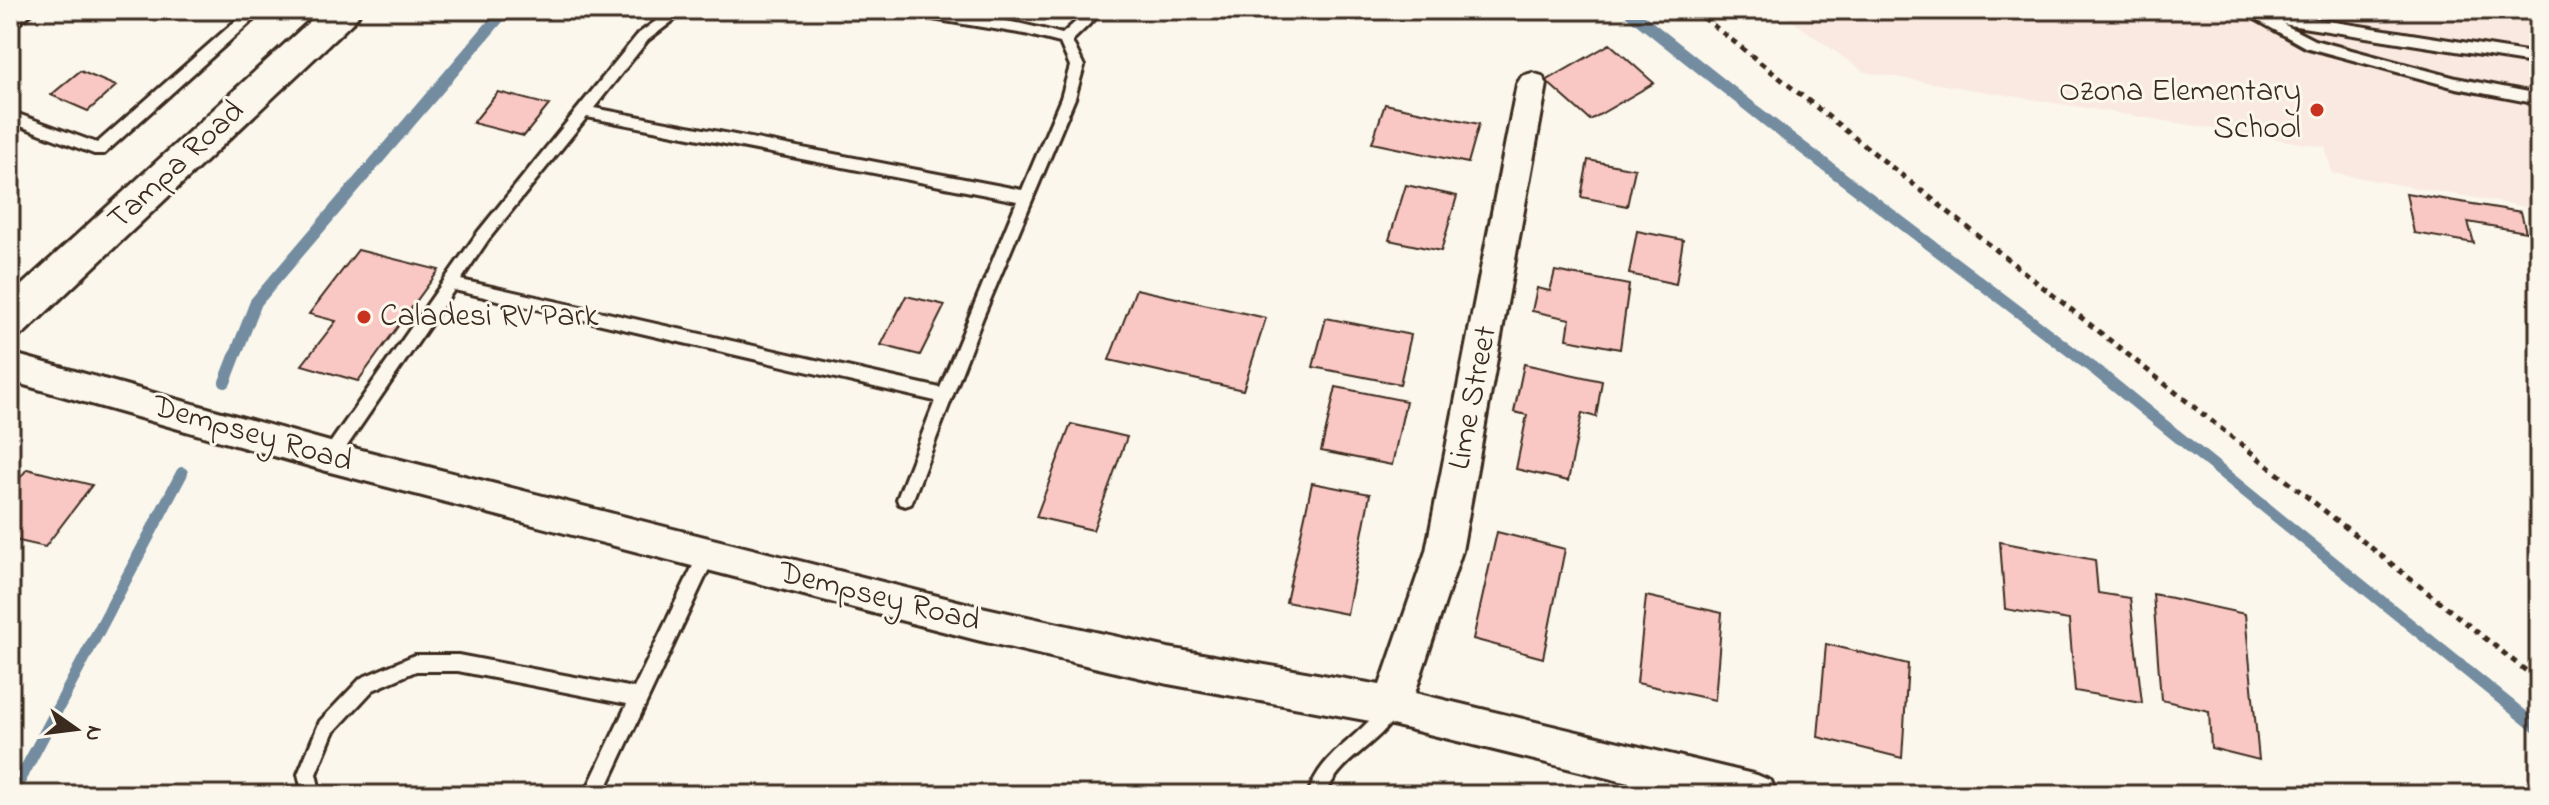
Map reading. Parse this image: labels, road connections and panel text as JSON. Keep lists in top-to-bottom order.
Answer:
{
  "streets": {
    "street": ["Tampa Road", "Lime Street", "Dempsey Road"]
  },
  "crossings": [
    ["Lime Street", "Dempsey Road"]
  ],
  "places": ["Ozona Elementary School", "Caladesi RV Park"],
  "north": "right"
}
